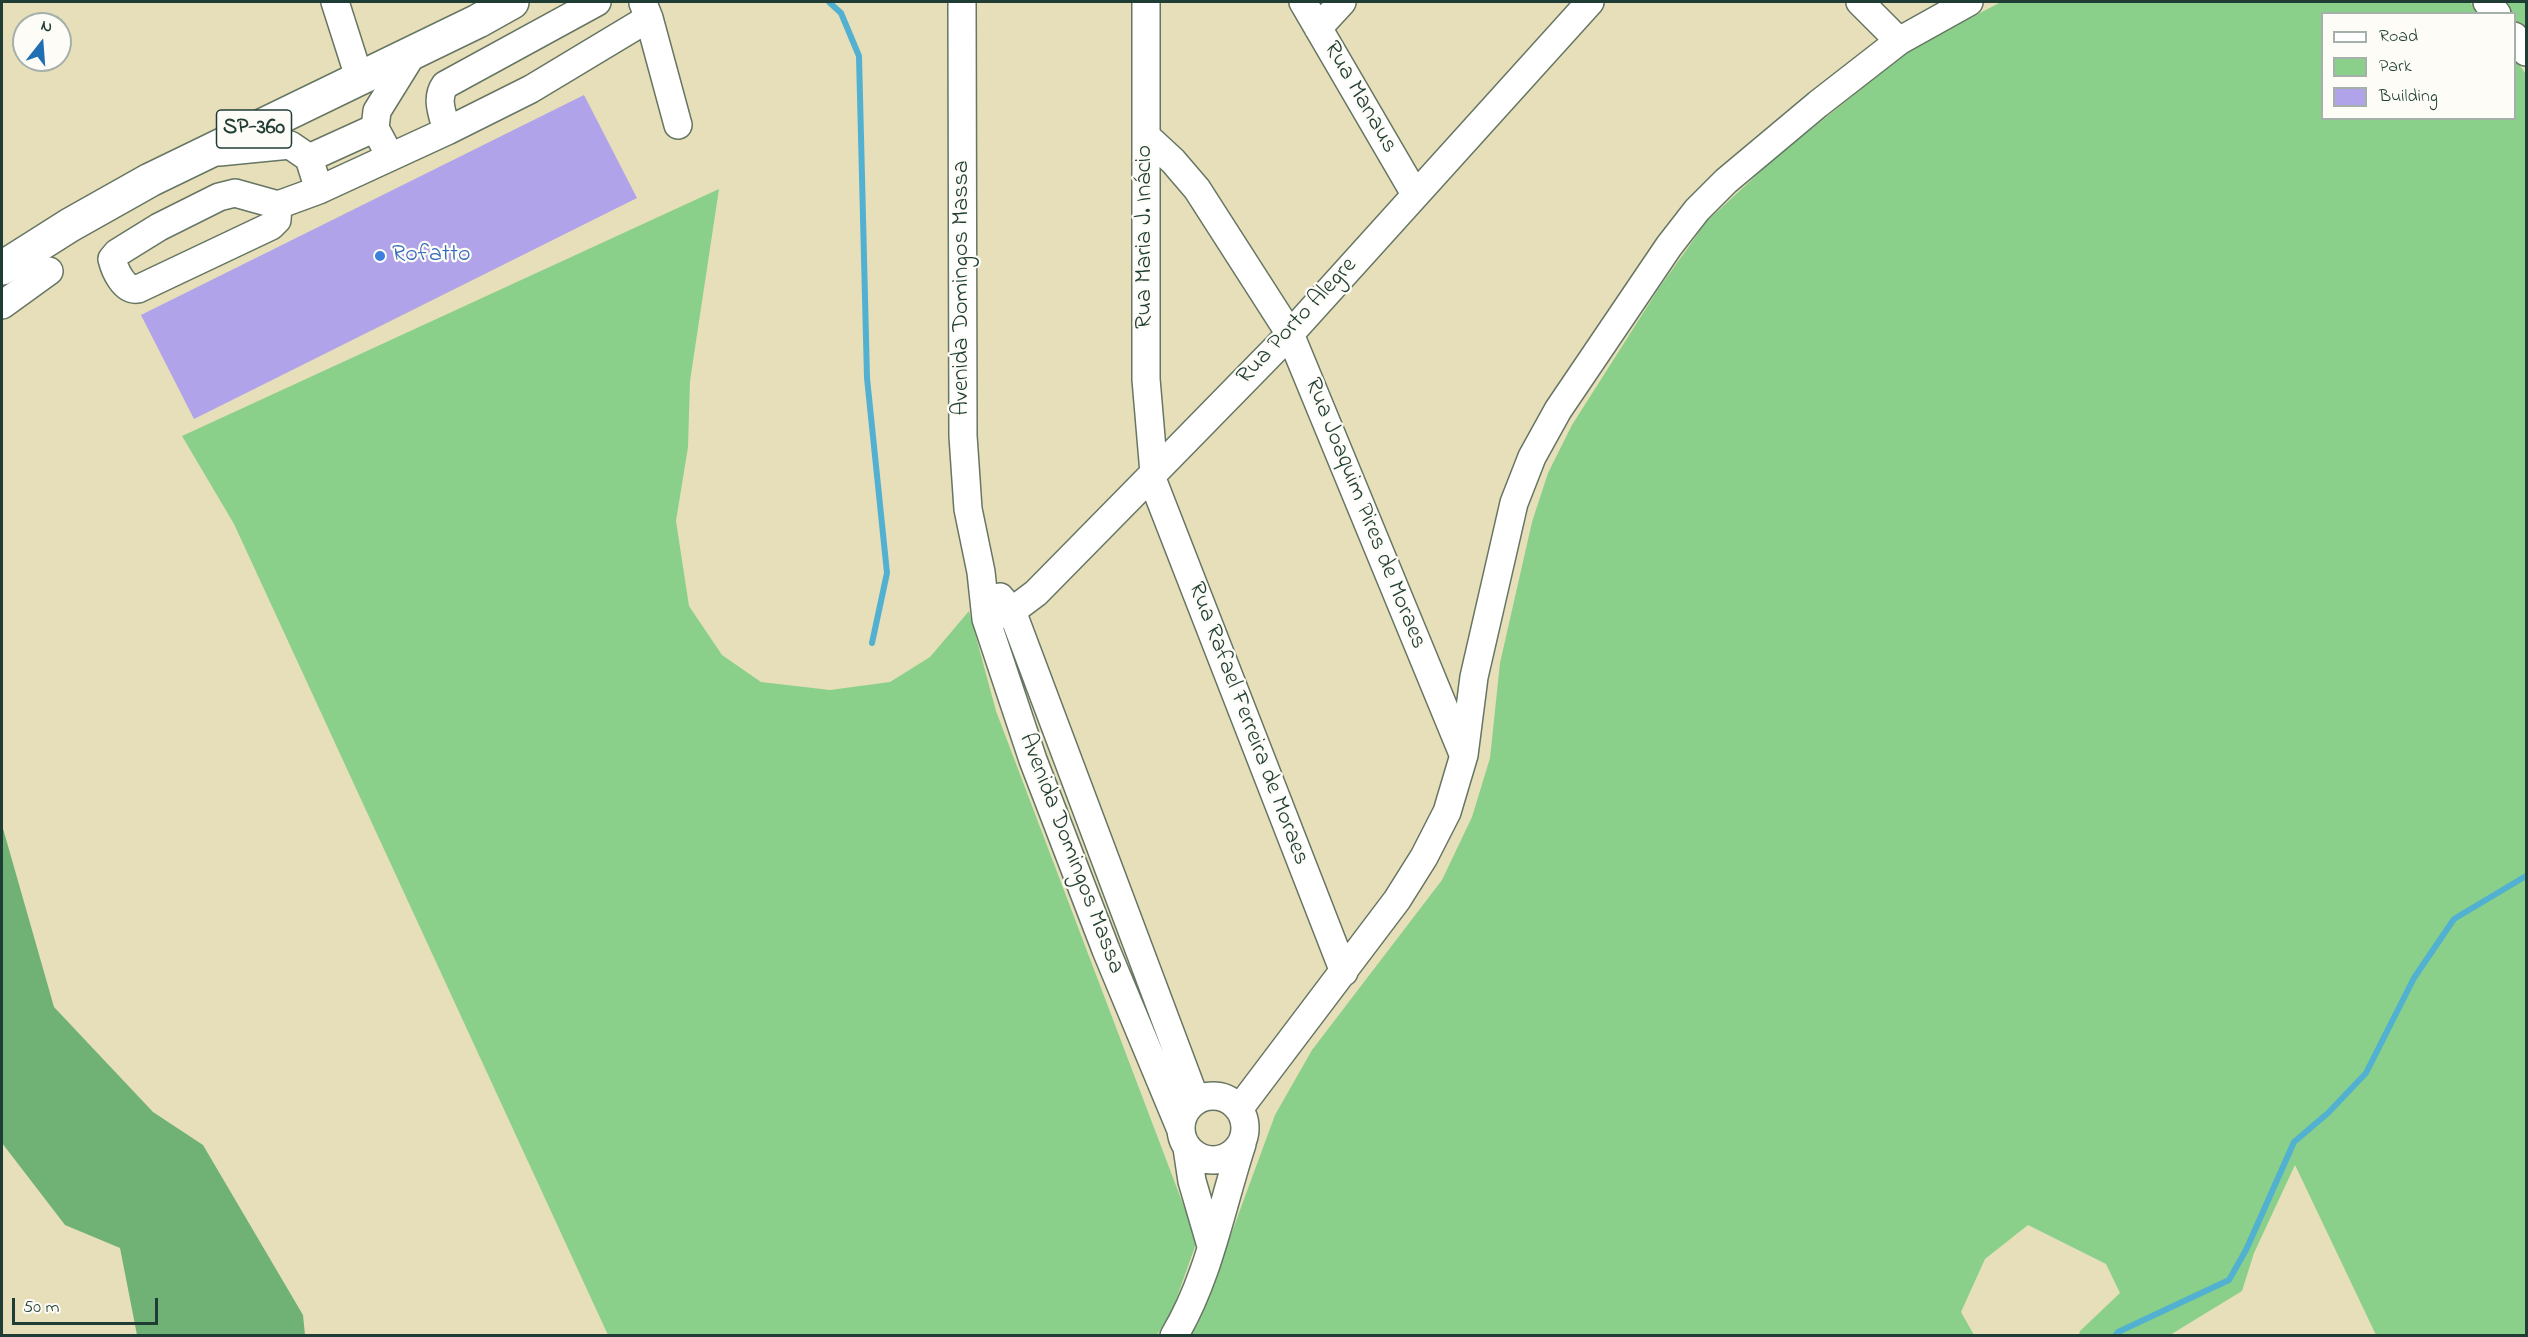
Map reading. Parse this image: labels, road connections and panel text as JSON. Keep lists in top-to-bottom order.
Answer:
{
  "streets": {
    "main road": ["SP-360"],
    "street": [
      "Rua Manaus",
      "Rua Maria J. Inácio",
      "Avenida Domingos Massa",
      "Rua Porto Alegre",
      "Rua Joaquim Pires de Moraes",
      "Rua Rafael Ferreira de Moraes"
    ]
  },
  "crossings": [
    ["Rua Manaus", "Rua Porto Alegre"],
    ["Rua Maria J. Inácio", "Rua Porto Alegre"],
    ["Rua Maria J. Inácio", "Rua Joaquim Pires de Moraes"],
    ["Rua Maria J. Inácio", "Rua Rafael Ferreira de Moraes"],
    ["Avenida Domingos Massa", "Rua Porto Alegre"],
    ["Rua Porto Alegre", "Rua Joaquim Pires de Moraes"],
    ["Rua Porto Alegre", "Rua Rafael Ferreira de Moraes"]
  ],
  "places": ["Rofatto"],
  "legend": ["Road", "Park", "Building"],
  "scale_bar": "50 m",
  "north": "top"
}
